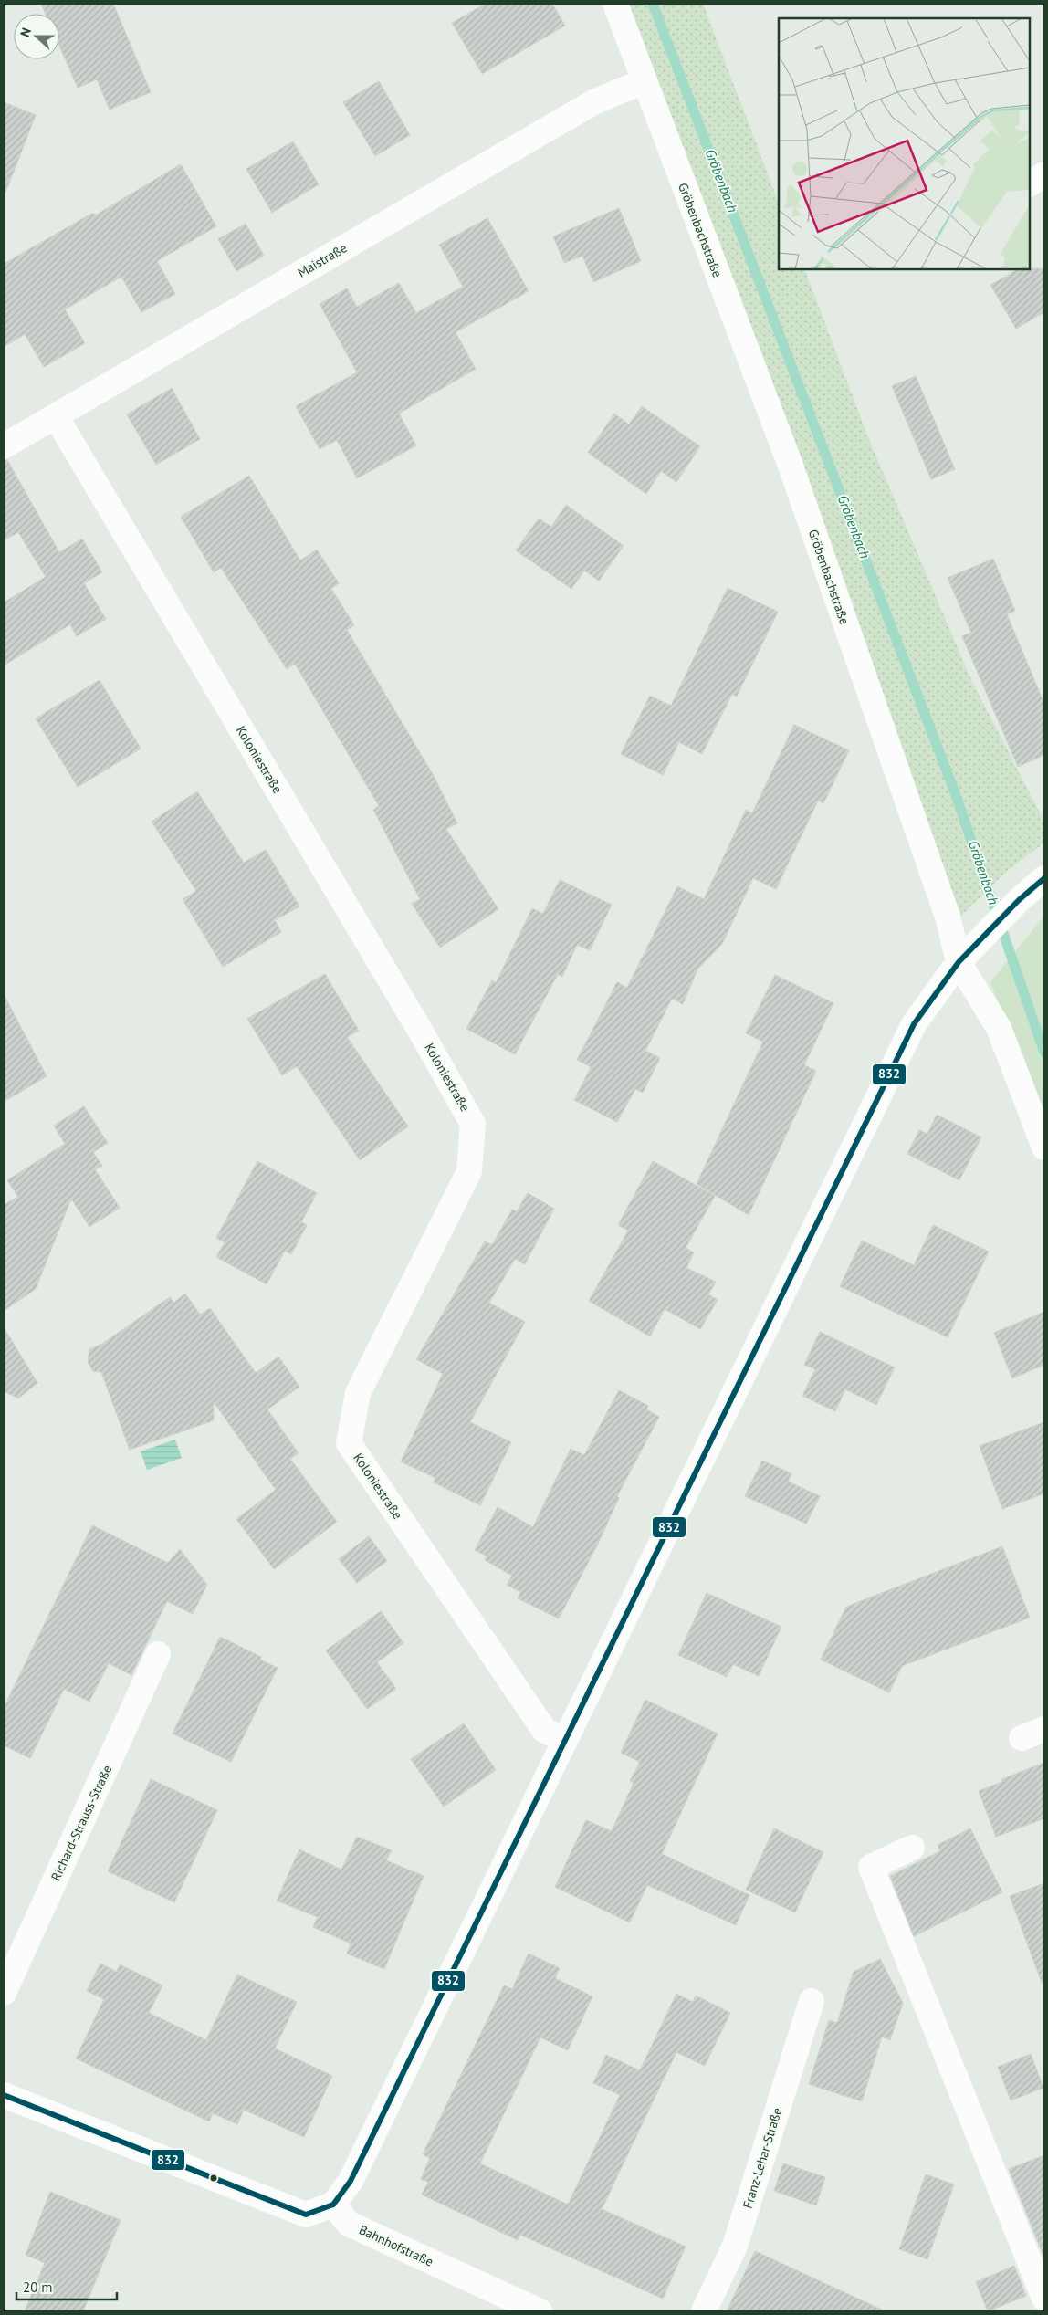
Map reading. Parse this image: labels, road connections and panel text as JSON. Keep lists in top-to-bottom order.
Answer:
{
  "streets": {
    "street": [
      "Gröbenbachstraße",
      "Maistraße",
      "Koloniestraße",
      "Richard-Strauss-Straße",
      "Franz-Lehar-Straße",
      "Bahnhofstraße"
    ]
  },
  "crossings": [
    ["Gröbenbachstraße", "Maistraße"],
    ["Maistraße", "Koloniestraße"]
  ],
  "water": ["Gröbenbach"],
  "lines": ["transit line 832"],
  "scale_bar": "20 m",
  "north": "left"
}
